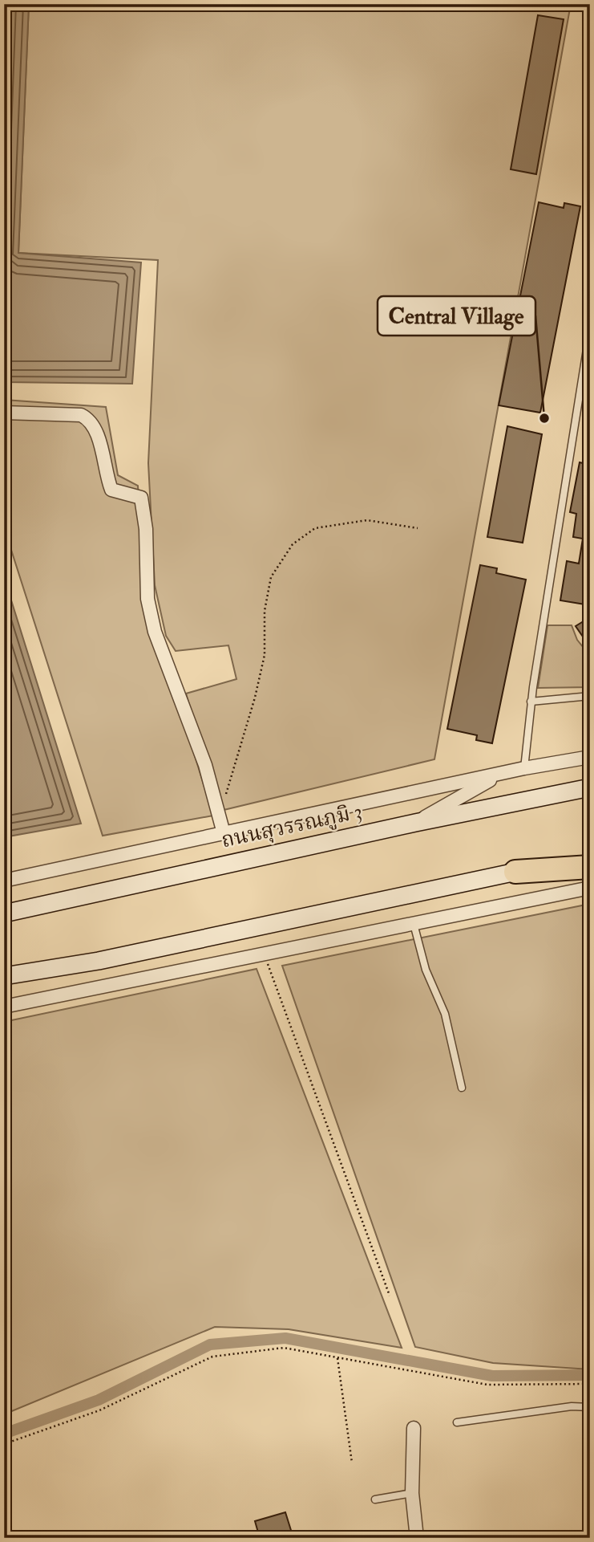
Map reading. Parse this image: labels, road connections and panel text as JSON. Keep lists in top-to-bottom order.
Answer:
{
  "streets": {
    "main road": ["ถนนสุวรรณภูมิ 3"]
  },
  "places": ["Central Village"]
}
